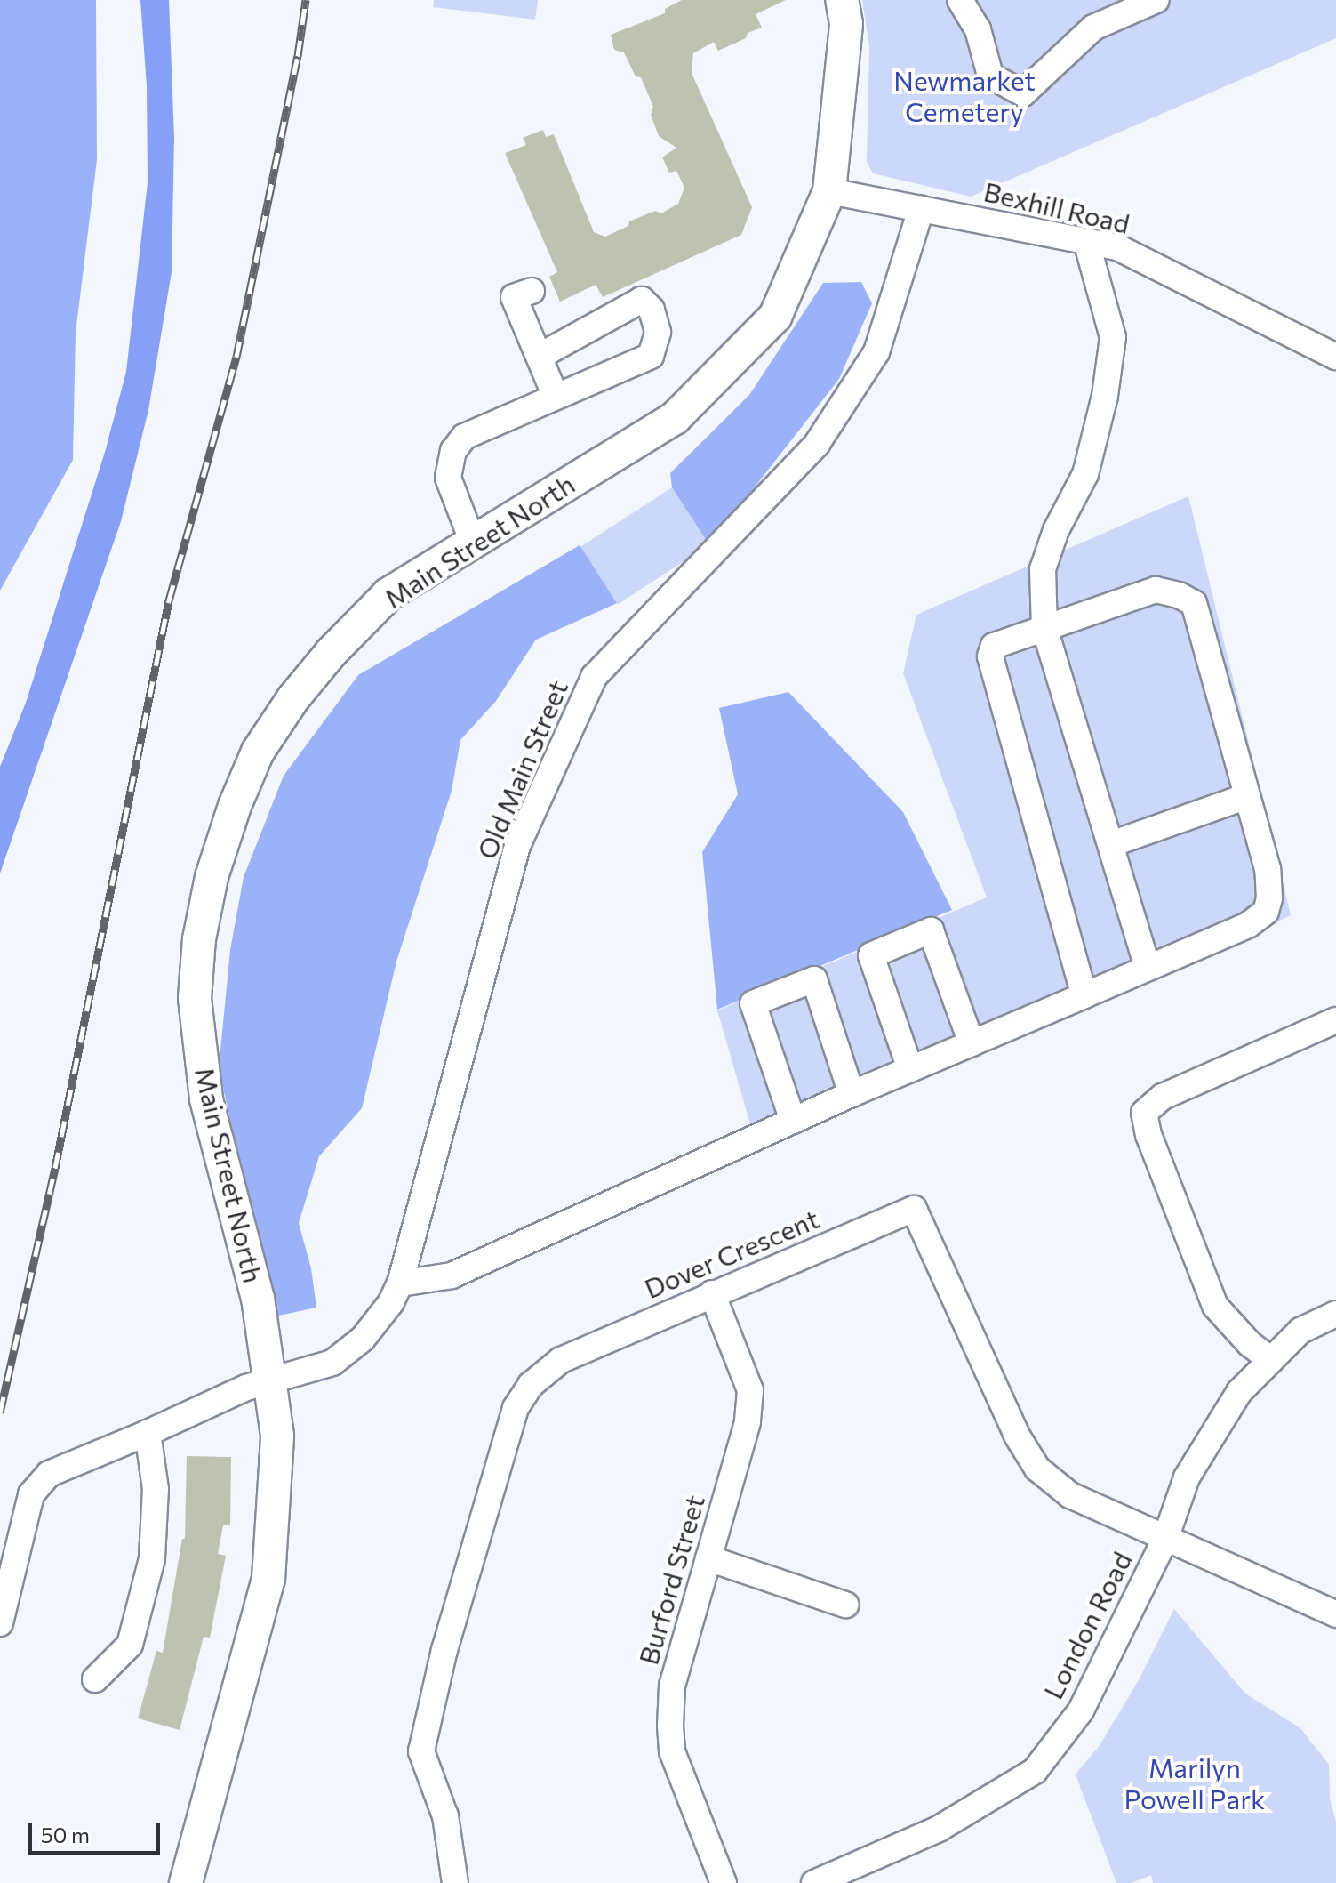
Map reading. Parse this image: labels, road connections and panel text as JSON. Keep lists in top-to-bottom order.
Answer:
{
  "streets": {
    "main road": ["Main Street North"],
    "street": [
      "Bexhill Road",
      "Old Main Street",
      "Dover Crescent",
      "Burford Street",
      "London Road"
    ]
  },
  "crossings": [
    ["Bexhill Road", "Main Street North"],
    ["Bexhill Road", "Old Main Street"],
    ["Main Street North", "Old Main Street"],
    ["Dover Crescent", "Burford Street"],
    ["Dover Crescent", "London Road"]
  ],
  "parks": ["Newmarket Cemetery", "Marilyn Powell Park"],
  "scale_bar": "50 m"
}
